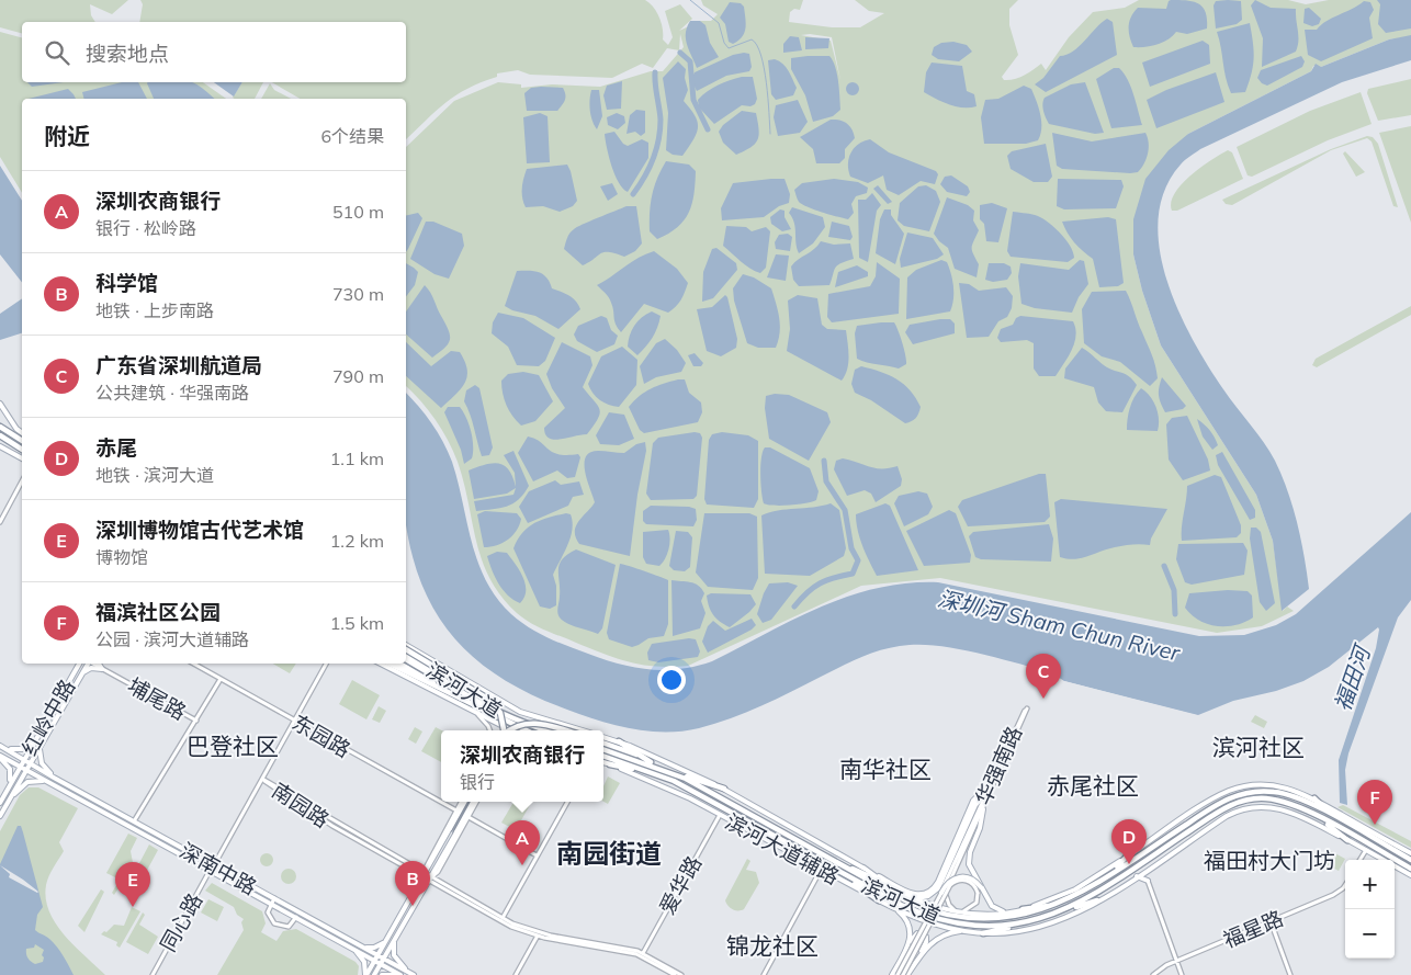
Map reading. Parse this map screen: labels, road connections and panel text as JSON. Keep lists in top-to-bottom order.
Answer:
{
  "streets": {
    "highway": ["滨河大道"],
    "main road": [
      "埔尾路",
      "红岭中路",
      "东园路",
      "华强南路",
      "南园路",
      "滨河大道辅路",
      "深南中路",
      "爱华路",
      "同心路",
      "福星路"
    ]
  },
  "crossings": [
    ["滨河大道", "滨河大道辅路"],
    ["红岭中路", "深南中路"],
    ["华强南路", "滨河大道辅路"],
    ["南园路", "爱华路"],
    ["滨河大道辅路", "爱华路"],
    ["深南中路", "同心路"]
  ],
  "districts": [
    "巴登社区",
    "滨河社区",
    "南华社区",
    "赤尾社区",
    "南园街道",
    "福田村大门坊",
    "锦龙社区"
  ],
  "water": ["深圳河 Sham Chun River", "福田河"],
  "page": {
    "search": "搜索地点",
    "heading": ["附近", "6个结果"],
    "list": [
      {
        "mark": "A",
        "name": "深圳农商银行",
        "note": "银行 · 松岭路",
        "value": "510 m"
      },
      {
        "mark": "B",
        "name": "科学馆",
        "note": "地铁 · 上步南路",
        "value": "730 m"
      },
      {
        "mark": "C",
        "name": "广东省深圳航道局",
        "note": "公共建筑 · 华强南路",
        "value": "790 m"
      },
      {
        "mark": "D",
        "name": "赤尾",
        "note": "地铁 · 滨河大道",
        "value": "1.1 km"
      },
      {
        "mark": "E",
        "name": "深圳博物馆古代艺术馆",
        "note": "博物馆",
        "value": "1.2 km"
      },
      {
        "mark": "F",
        "name": "福滨社区公园",
        "note": "公园 · 滨河大道辅路",
        "value": "1.5 km"
      }
    ],
    "pins": [
      "C",
      "F",
      "D",
      "A",
      "B",
      "E"
    ],
    "popup": ["深圳农商银行", "银行"],
    "map_buttons": ["+", "−"]
  }
}
